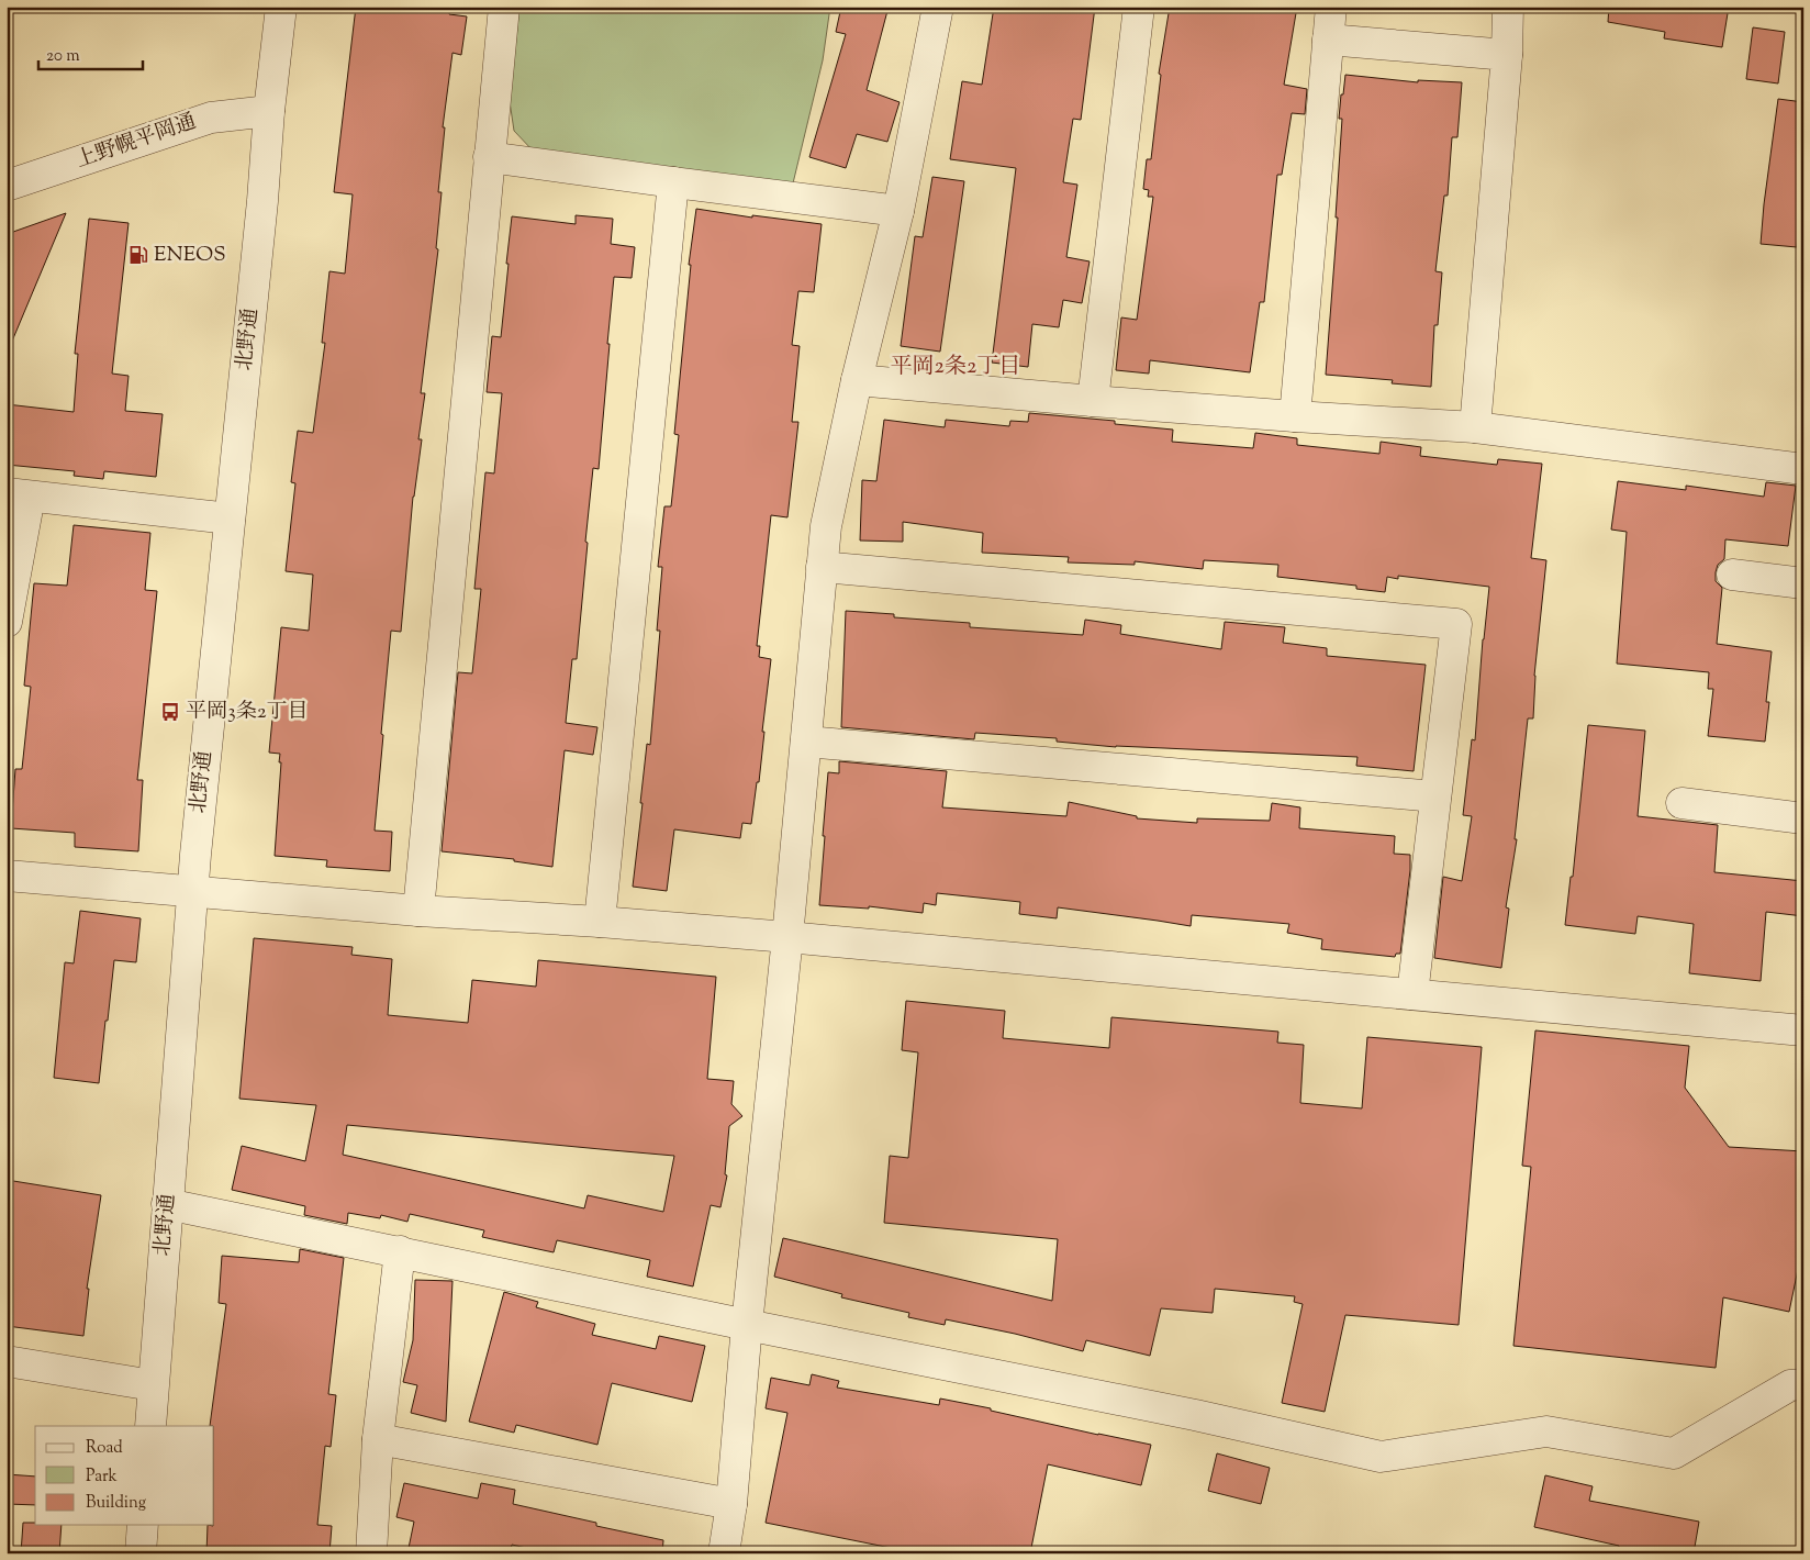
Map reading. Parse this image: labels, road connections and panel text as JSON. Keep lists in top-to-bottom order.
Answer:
{
  "streets": {
    "street": ["上野幌平岡通", "北野通"]
  },
  "crossings": [
    ["上野幌平岡通", "北野通"]
  ],
  "districts": ["平岡2条2丁目"],
  "places": {
    "fuel station": ["ENEOS"],
    "bus stop": ["平岡3条2丁目"]
  },
  "legend": ["Road", "Park", "Building"],
  "scale_bar": "20 m"
}
